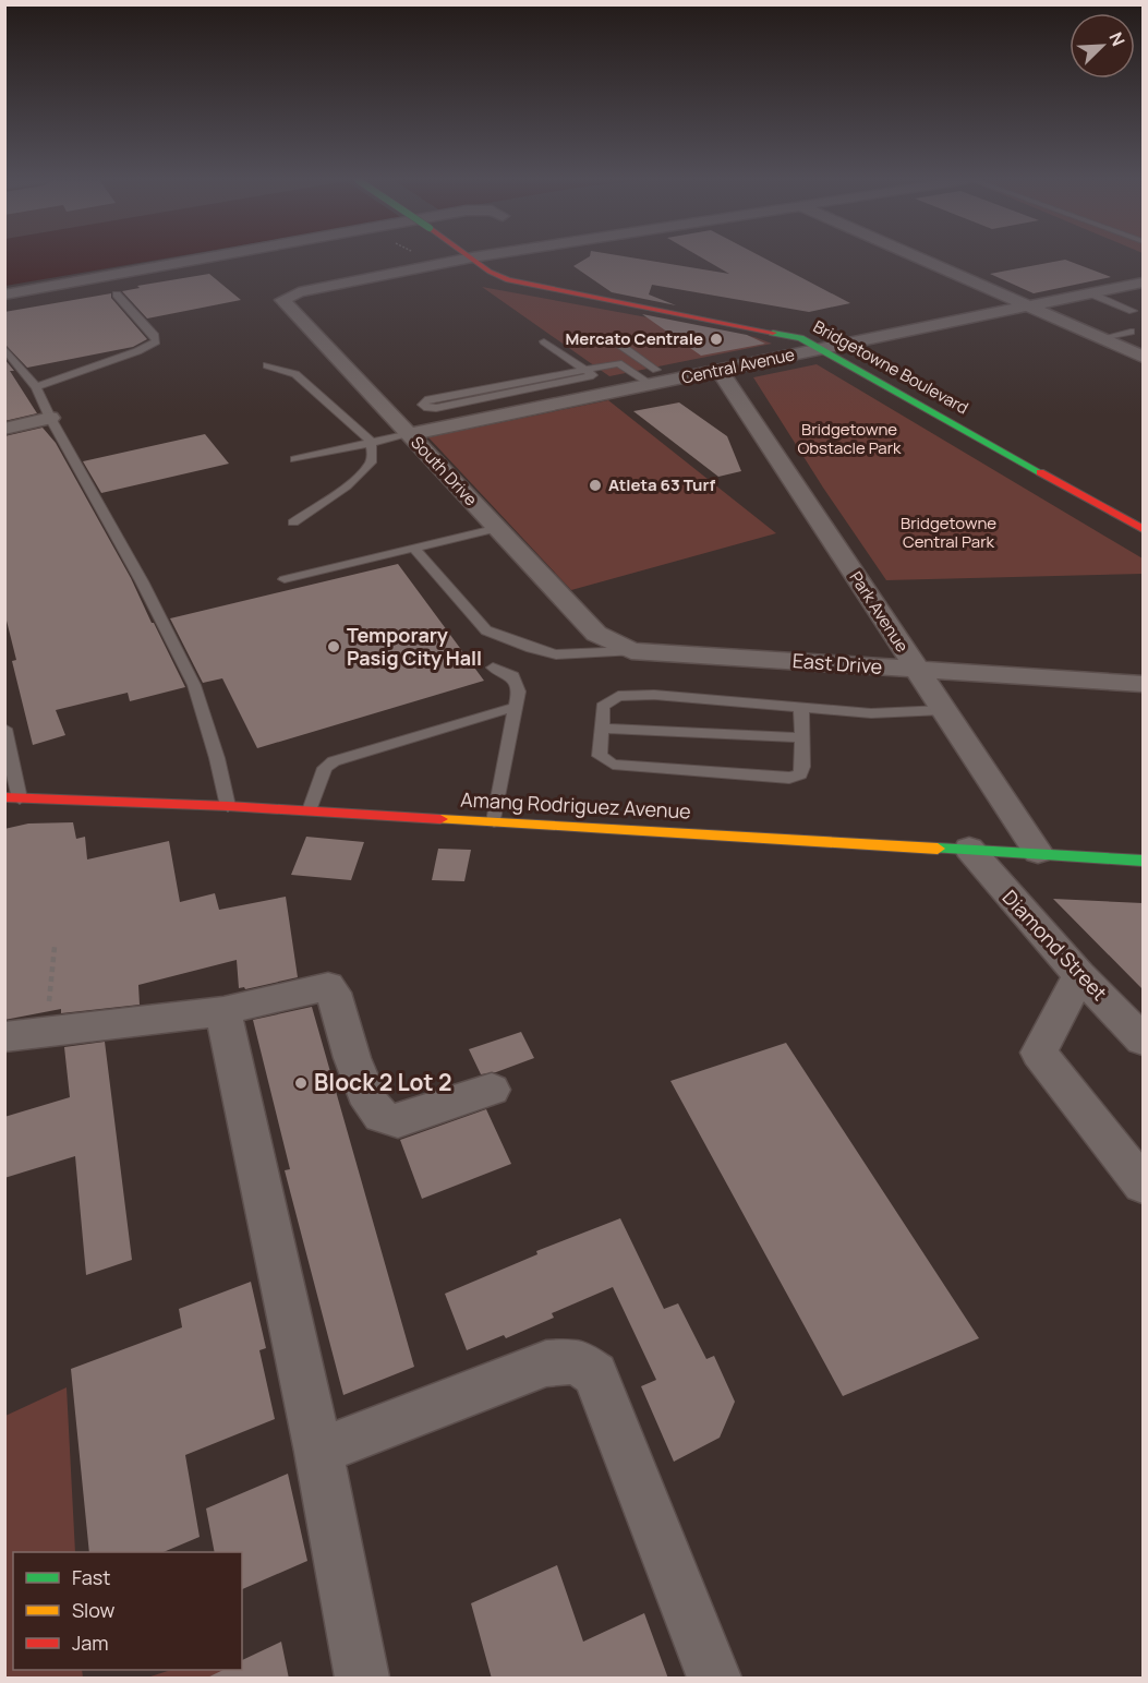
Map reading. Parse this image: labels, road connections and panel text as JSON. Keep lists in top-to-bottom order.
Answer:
{
  "streets": {
    "street": [
      "Central Avenue",
      "Bridgetowne Boulevard",
      "South Drive",
      "Park Avenue",
      "East Drive",
      "Amang Rodriguez Avenue",
      "Diamond Street"
    ]
  },
  "crossings": [
    ["Central Avenue", "Bridgetowne Boulevard"],
    ["Central Avenue", "South Drive"],
    ["Central Avenue", "Park Avenue"],
    ["South Drive", "East Drive"],
    ["Park Avenue", "East Drive"],
    ["Park Avenue", "Amang Rodriguez Avenue"],
    ["Amang Rodriguez Avenue", "Diamond Street"]
  ],
  "parks": ["Bridgetowne Obstacle Park", "Bridgetowne Central Park"],
  "places": [
    "Mercato Centrale",
    "Atleta 63 Turf",
    "Temporary Pasig City Hall",
    "Block 2 Lot 2"
  ],
  "legend": ["Fast", "Slow", "Jam"],
  "north": "top right"
}
